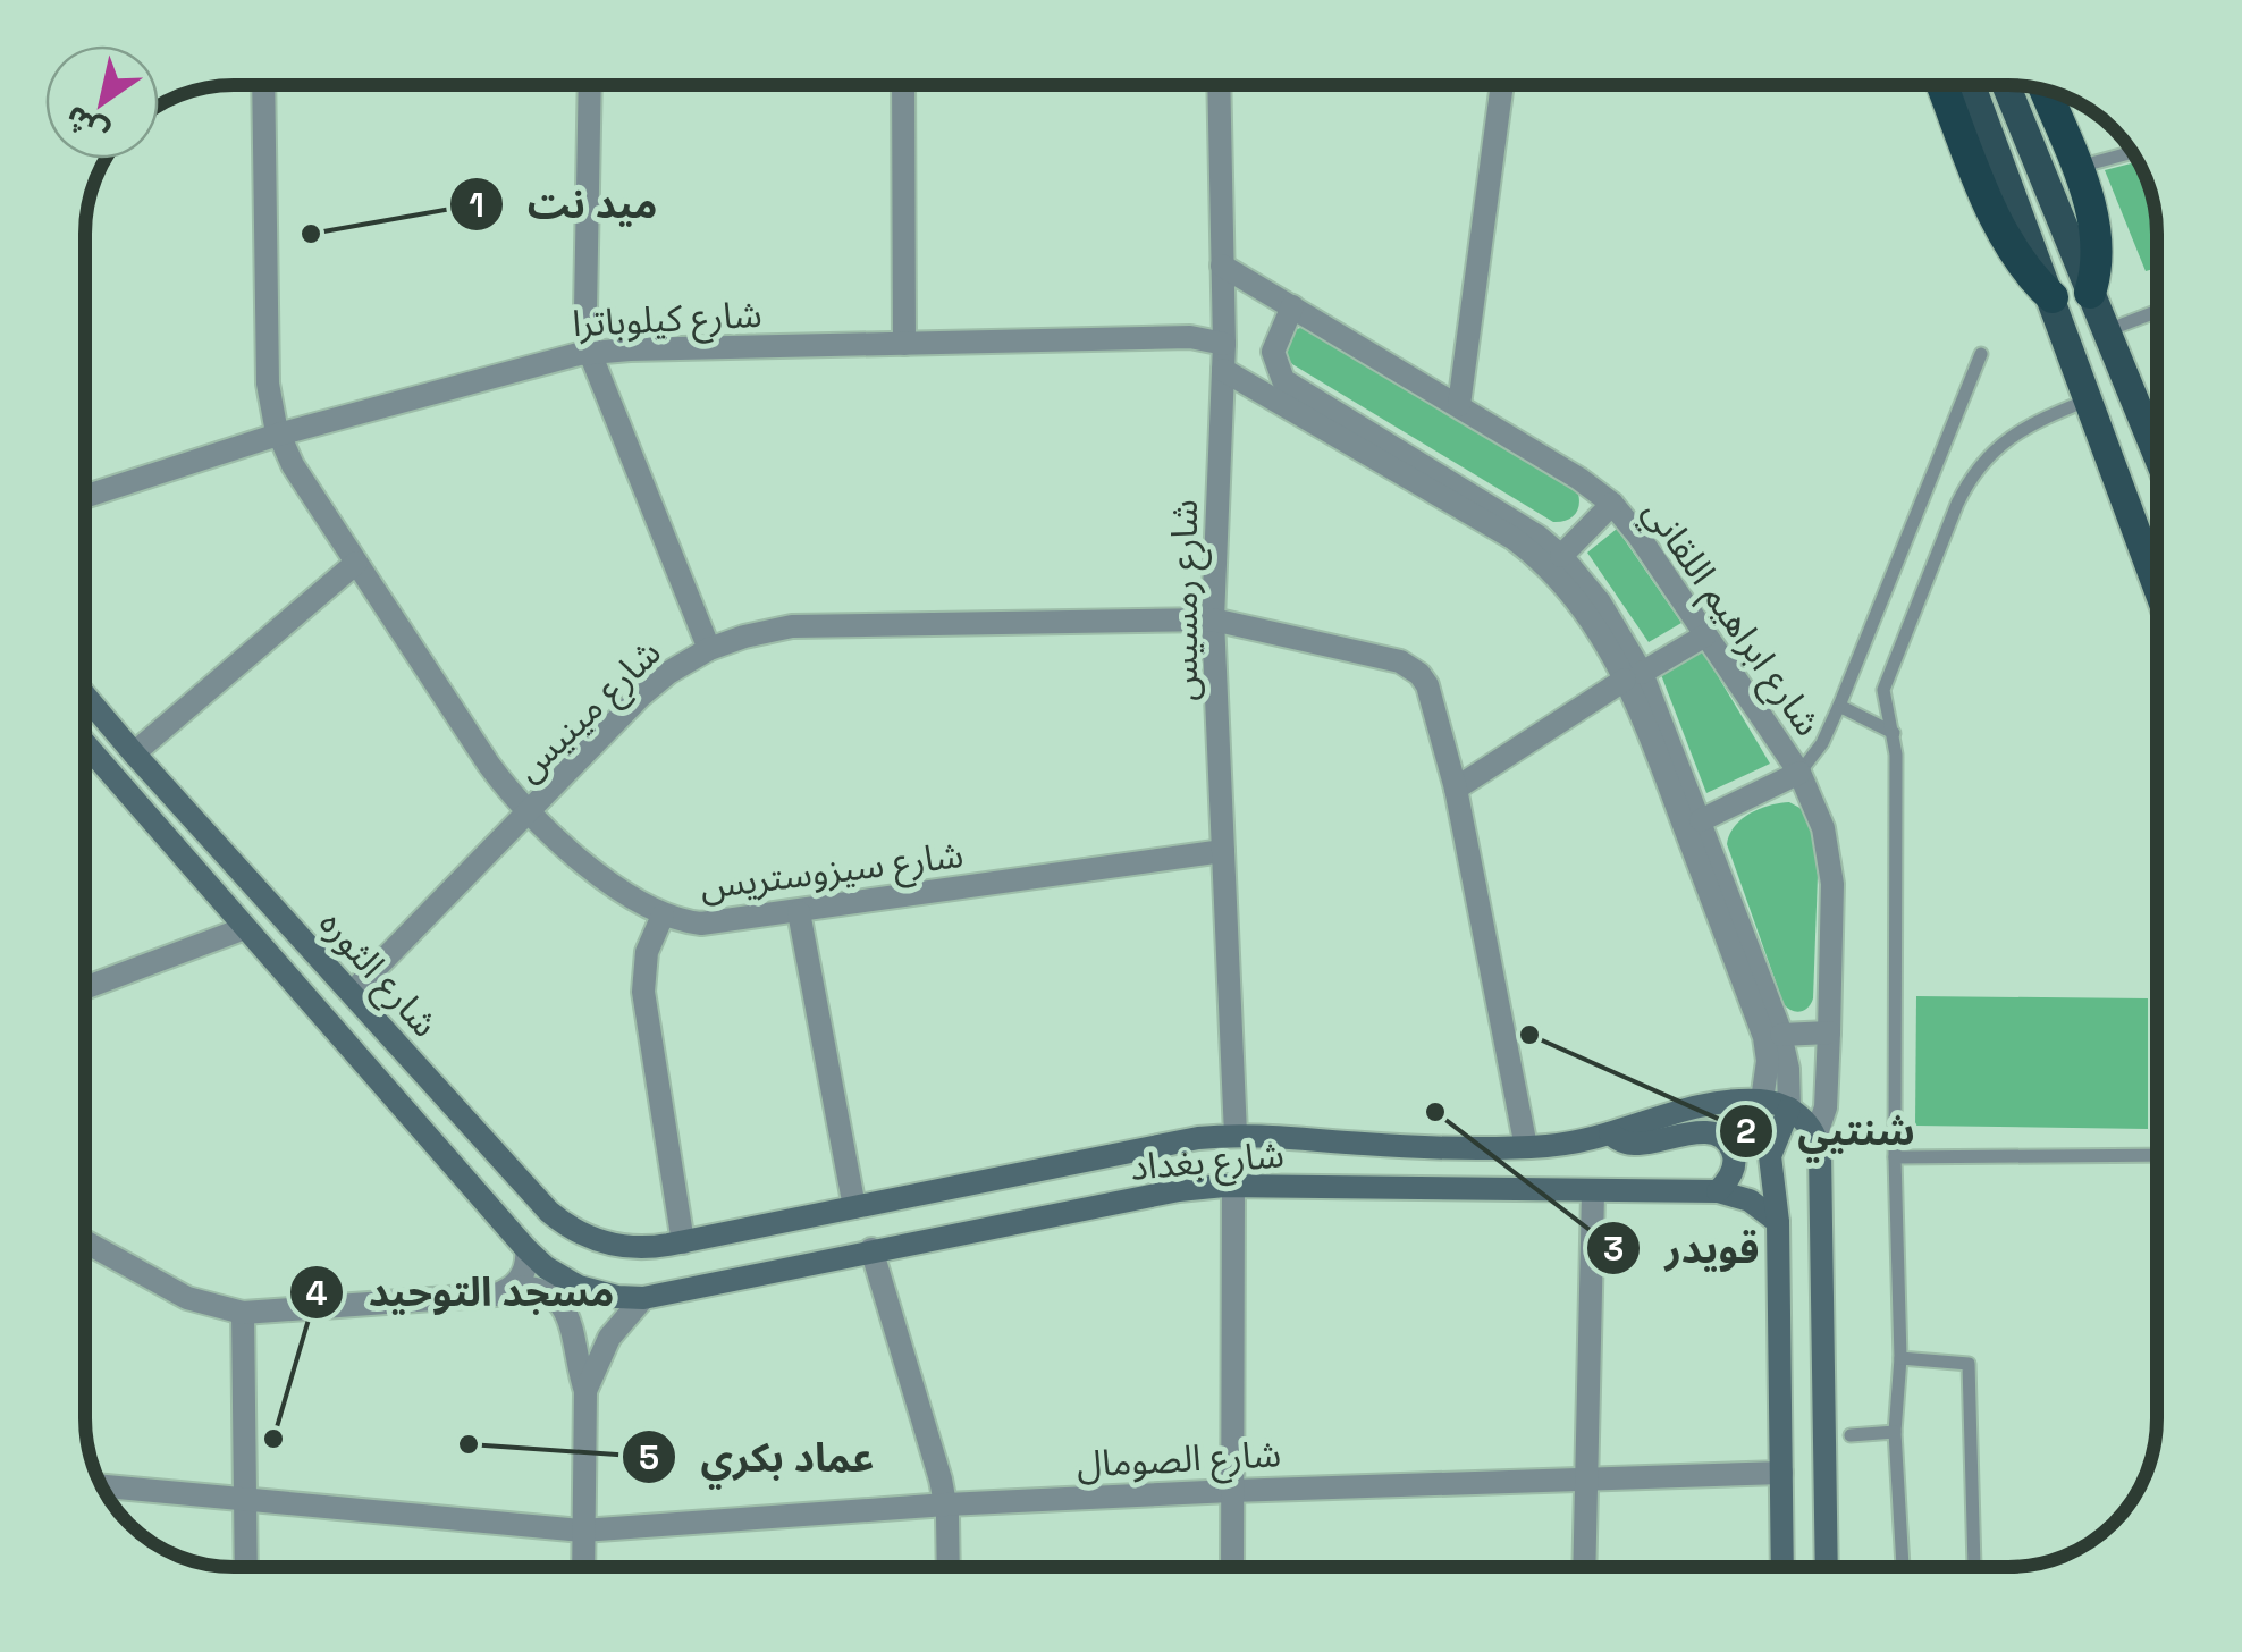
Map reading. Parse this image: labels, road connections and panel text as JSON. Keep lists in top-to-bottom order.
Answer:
{
  "streets": {
    "main road": ["شارع ابراهيم اللقاني", "شارع الثوره", "شارع بغداد"],
    "street": [
      "شارع كيلوباترا",
      "شارع رمسيس",
      "شارع مينيس",
      "شارع سيزوستريس",
      "شارع الصومال"
    ]
  },
  "crossings": [
    ["شارع كيلوباترا", "شارع رمسيس"],
    ["شارع كيلوباترا", "شارع سيزوستريس"],
    ["شارع رمسيس", "شارع ابراهيم اللقاني"],
    ["شارع رمسيس", "شارع مينيس"],
    ["شارع رمسيس", "شارع سيزوستريس"],
    ["شارع رمسيس", "شارع بغداد"],
    ["شارع مينيس", "شارع سيزوستريس"],
    ["شارع مينيس", "شارع الثوره"],
    ["شارع الثوره", "شارع بغداد"]
  ],
  "places": [
    "ميد نت",
    "شنتيي",
    "قويدر",
    "مسجد التوحيد",
    "عماد بكري"
  ],
  "north": "bottom left"
}
